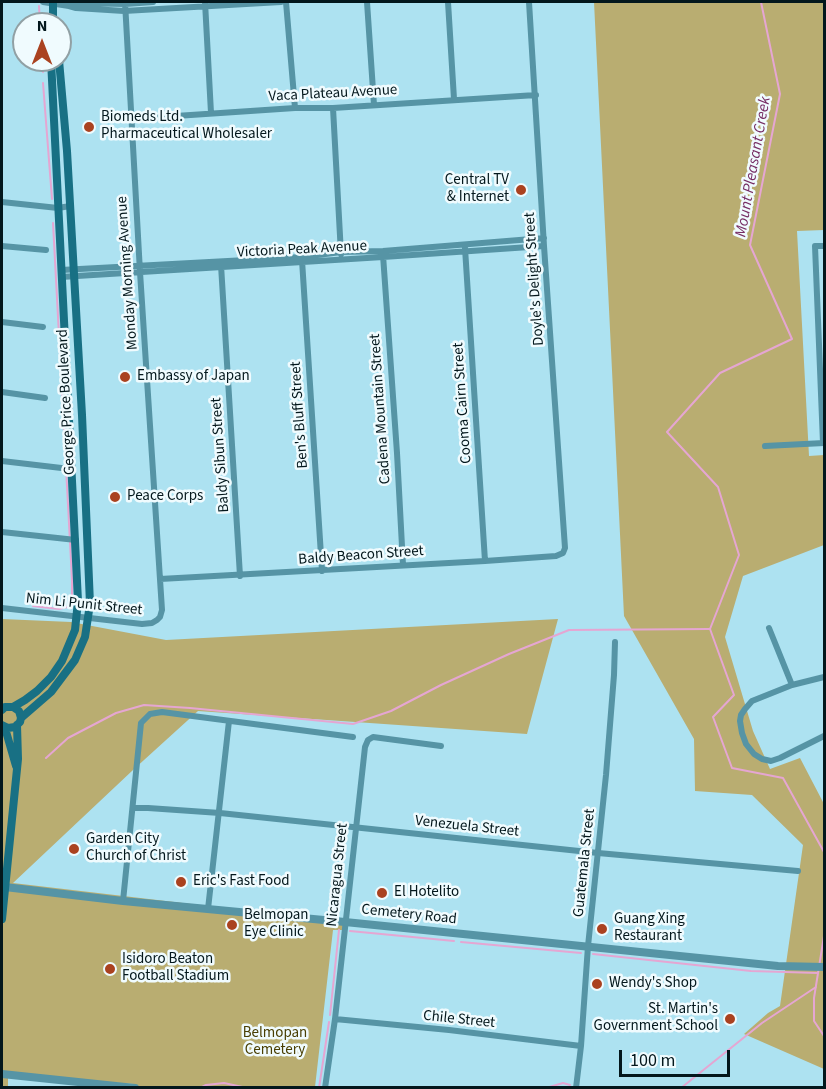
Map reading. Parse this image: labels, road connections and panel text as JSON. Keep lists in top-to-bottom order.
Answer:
{
  "streets": {
    "main road": ["George Price Boulevard"],
    "street": [
      "Vaca Plateau Avenue",
      "Victoria Peak Avenue",
      "Monday Morning Avenue",
      "Doyle's Delight Street",
      "Cooma Cairn Street",
      "Cadena Mountain Street",
      "Ben's Bluff Street",
      "Baldy Sibun Street",
      "Baldy Beacon Street",
      "Nim Li Punit Street",
      "Venezuela Street",
      "Guatemala Street",
      "Nicaragua Street",
      "Cemetery Road",
      "Chile Street"
    ]
  },
  "crossings": [
    ["Vaca Plateau Avenue", "Monday Morning Avenue"],
    ["Vaca Plateau Avenue", "Doyle's Delight Street"],
    ["Victoria Peak Avenue", "Monday Morning Avenue"],
    ["Victoria Peak Avenue", "Doyle's Delight Street"],
    ["Victoria Peak Avenue", "George Price Boulevard"],
    ["Victoria Peak Avenue", "Cooma Cairn Street"],
    ["Victoria Peak Avenue", "Cadena Mountain Street"],
    ["Victoria Peak Avenue", "Ben's Bluff Street"],
    ["Victoria Peak Avenue", "Baldy Sibun Street"],
    ["Monday Morning Avenue", "Baldy Beacon Street"],
    ["Monday Morning Avenue", "Nim Li Punit Street"],
    ["Doyle's Delight Street", "Baldy Beacon Street"],
    ["George Price Boulevard", "Nim Li Punit Street"],
    ["Cooma Cairn Street", "Baldy Beacon Street"],
    ["Cadena Mountain Street", "Baldy Beacon Street"],
    ["Ben's Bluff Street", "Baldy Beacon Street"],
    ["Baldy Sibun Street", "Baldy Beacon Street"],
    ["Baldy Beacon Street", "Nim Li Punit Street"],
    ["Venezuela Street", "Guatemala Street"],
    ["Venezuela Street", "Nicaragua Street"],
    ["Guatemala Street", "Cemetery Road"],
    ["Guatemala Street", "Chile Street"],
    ["Nicaragua Street", "Cemetery Road"],
    ["Nicaragua Street", "Chile Street"]
  ],
  "water": ["Mount Pleasant Creek"],
  "parks": ["Belmopan Cemetery"],
  "places": [
    "Biomeds Ltd. Pharmaceutical Wholesaler",
    "Central TV & Internet",
    "Embassy of Japan",
    "Peace Corps",
    "Garden City Church of Christ",
    "Eric's Fast Food",
    "El Hotelito",
    "Belmopan Eye Clinic",
    "Guang Xing Restaurant",
    "Isidoro Beaton Football Stadium",
    "Wendy's Shop",
    "St. Martin's Government School"
  ],
  "scale_bar": "100 m",
  "north": "top"
}
